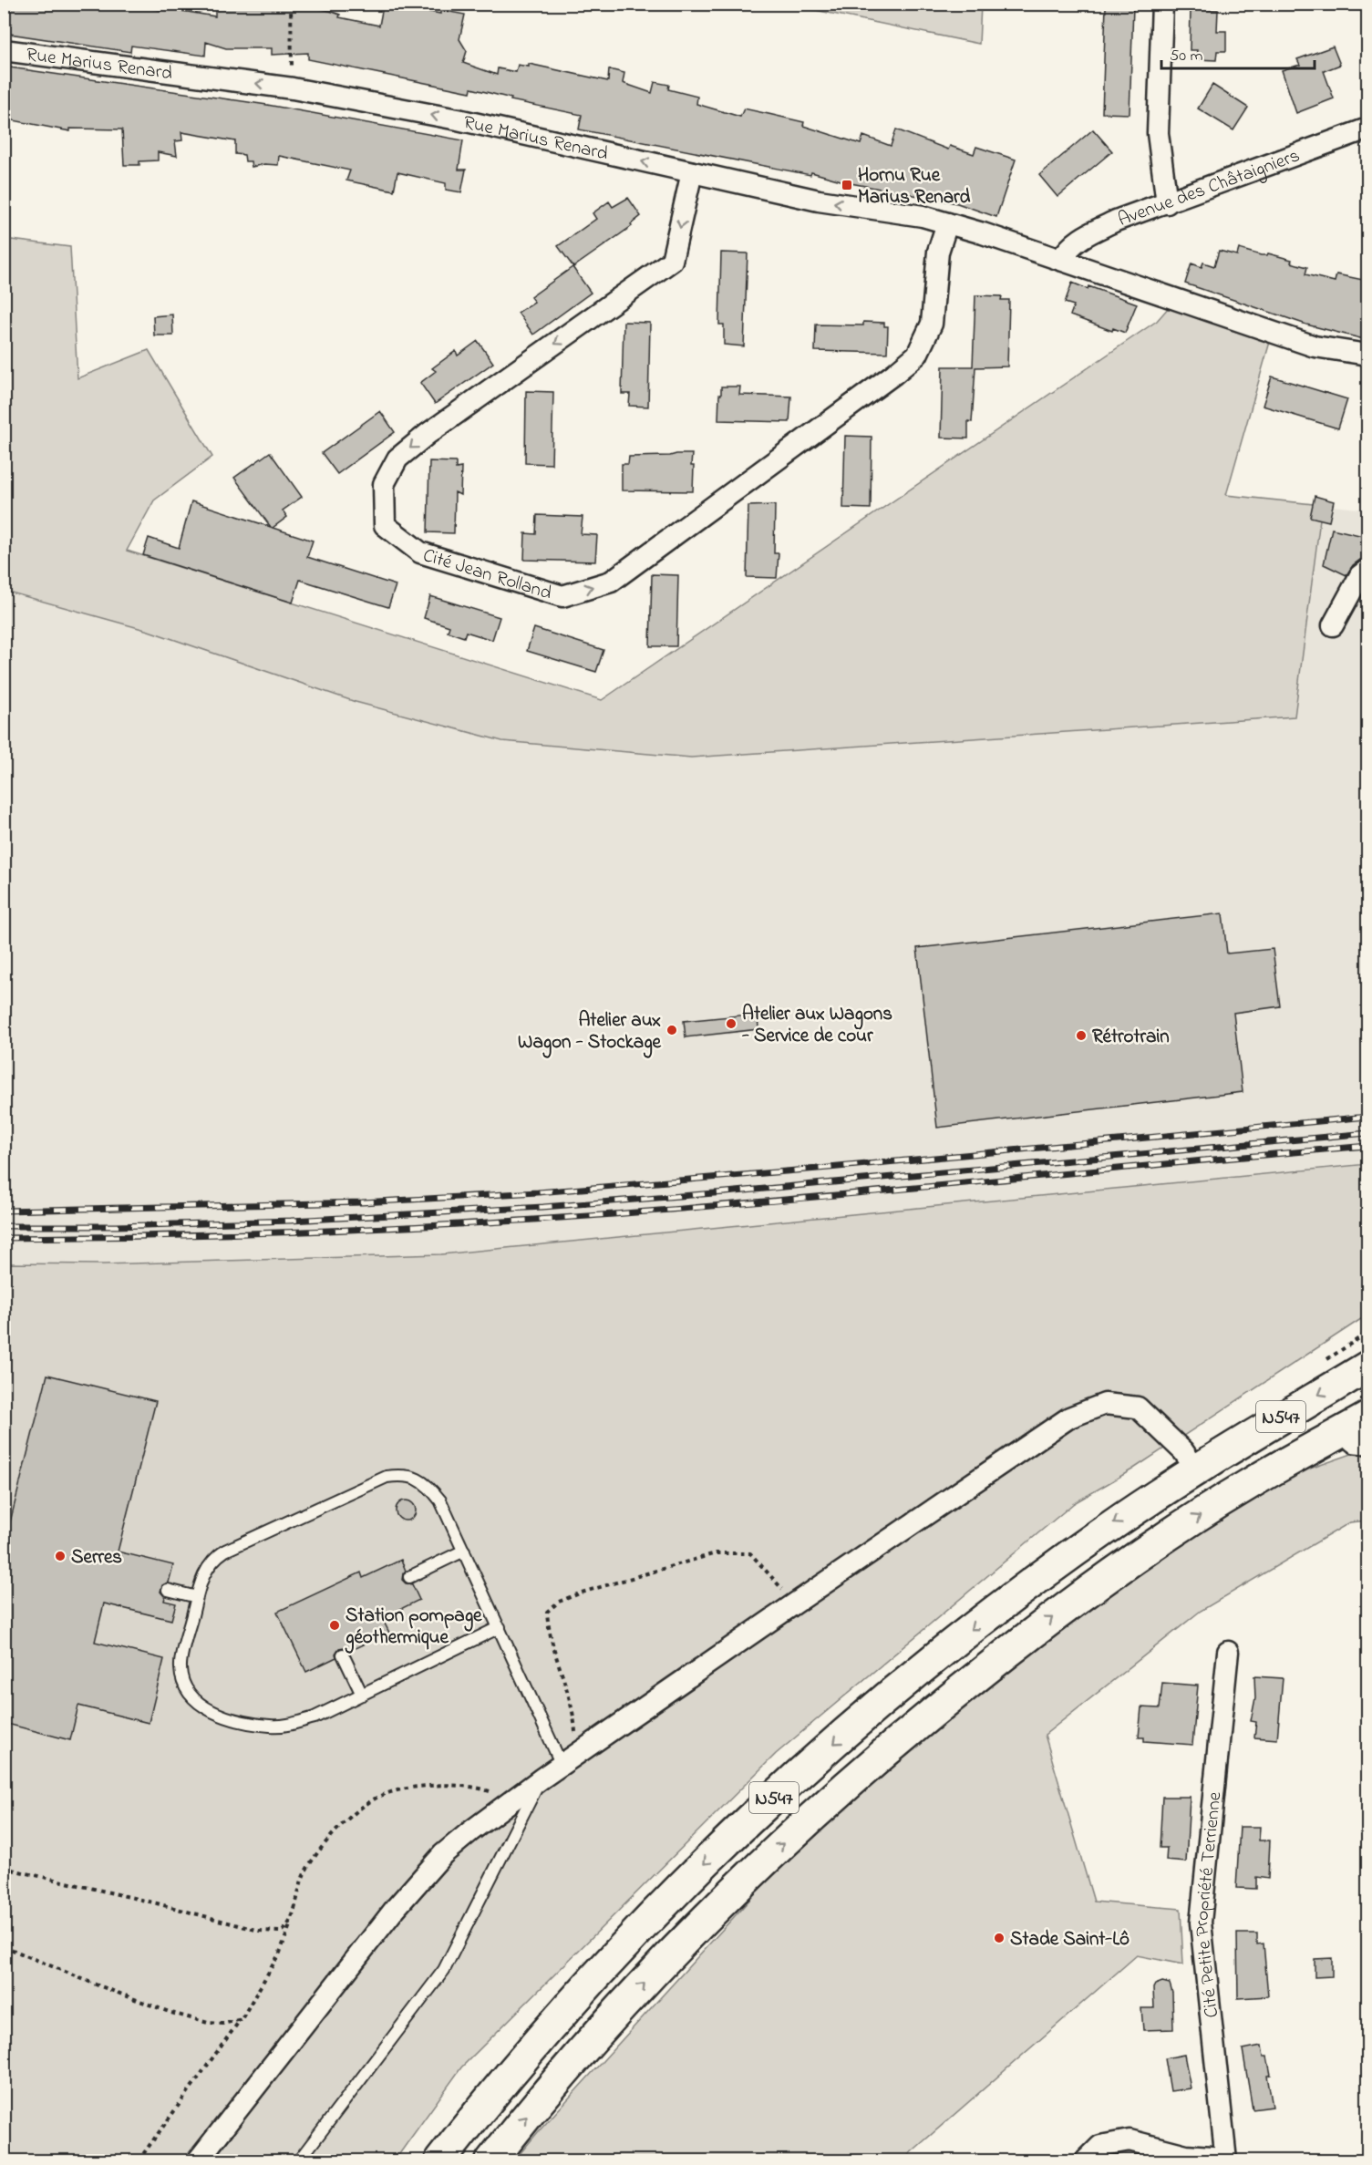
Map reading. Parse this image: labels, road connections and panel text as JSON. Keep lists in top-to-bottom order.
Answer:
{
  "streets": {
    "main road": ["N547"],
    "street": [
      "Rue Marius Renard",
      "Avenue des Châtaigniers",
      "Cité Jean Rolland",
      "Cité Petite Propriété Terrienne"
    ]
  },
  "crossings": [
    ["Rue Marius Renard", "Avenue des Châtaigniers"],
    ["Rue Marius Renard", "Cité Jean Rolland"]
  ],
  "one_way": ["Rue Marius Renard"],
  "places": {
    "transit": ["Hornu Rue Marius Renard"],
    "other": [
      "Atelier aux Wagons - Service de cour",
      "Atelier aux Wagon - Stockage",
      "Rétrotrain",
      "Serres",
      "Station pompage géothermique",
      "Stade Saint-Lô"
    ]
  },
  "scale_bar": "50 m"
}
